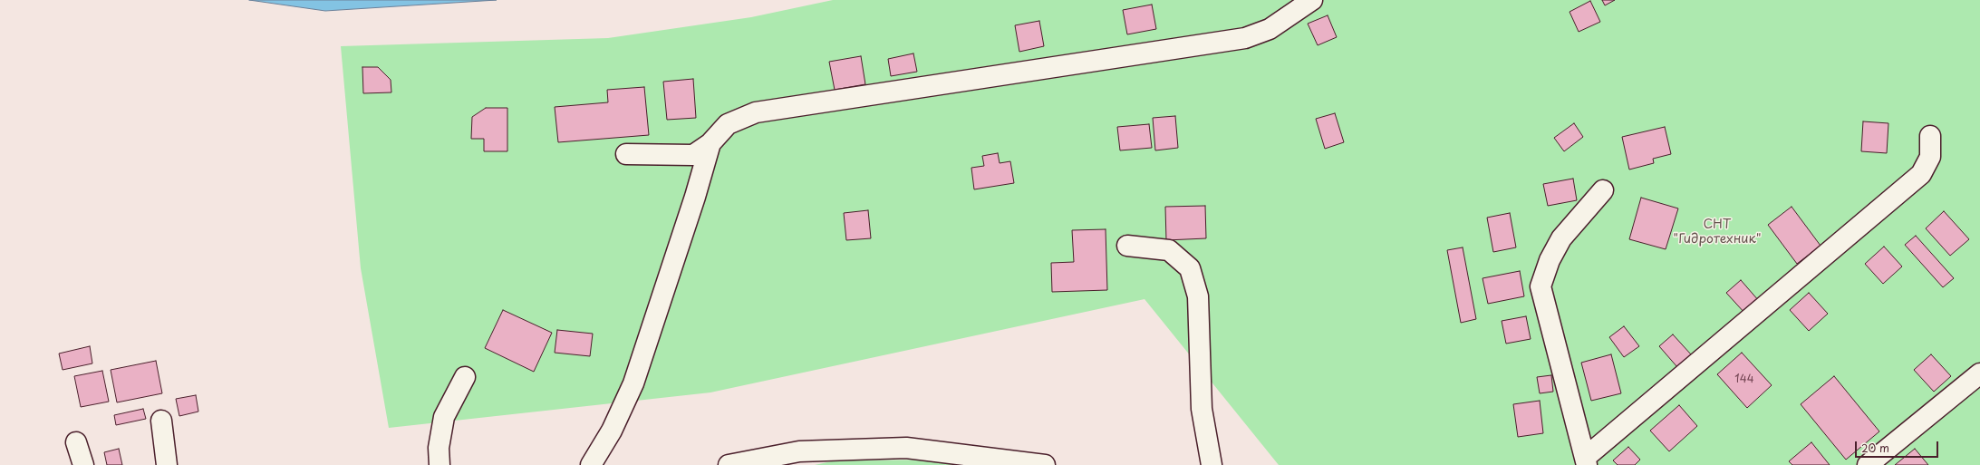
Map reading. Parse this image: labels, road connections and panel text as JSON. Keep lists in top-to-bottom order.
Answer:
{
  "parks": ["СНТ \"Гидротехник\""],
  "house_numbers": ["144"],
  "scale_bar": "20 m"
}
